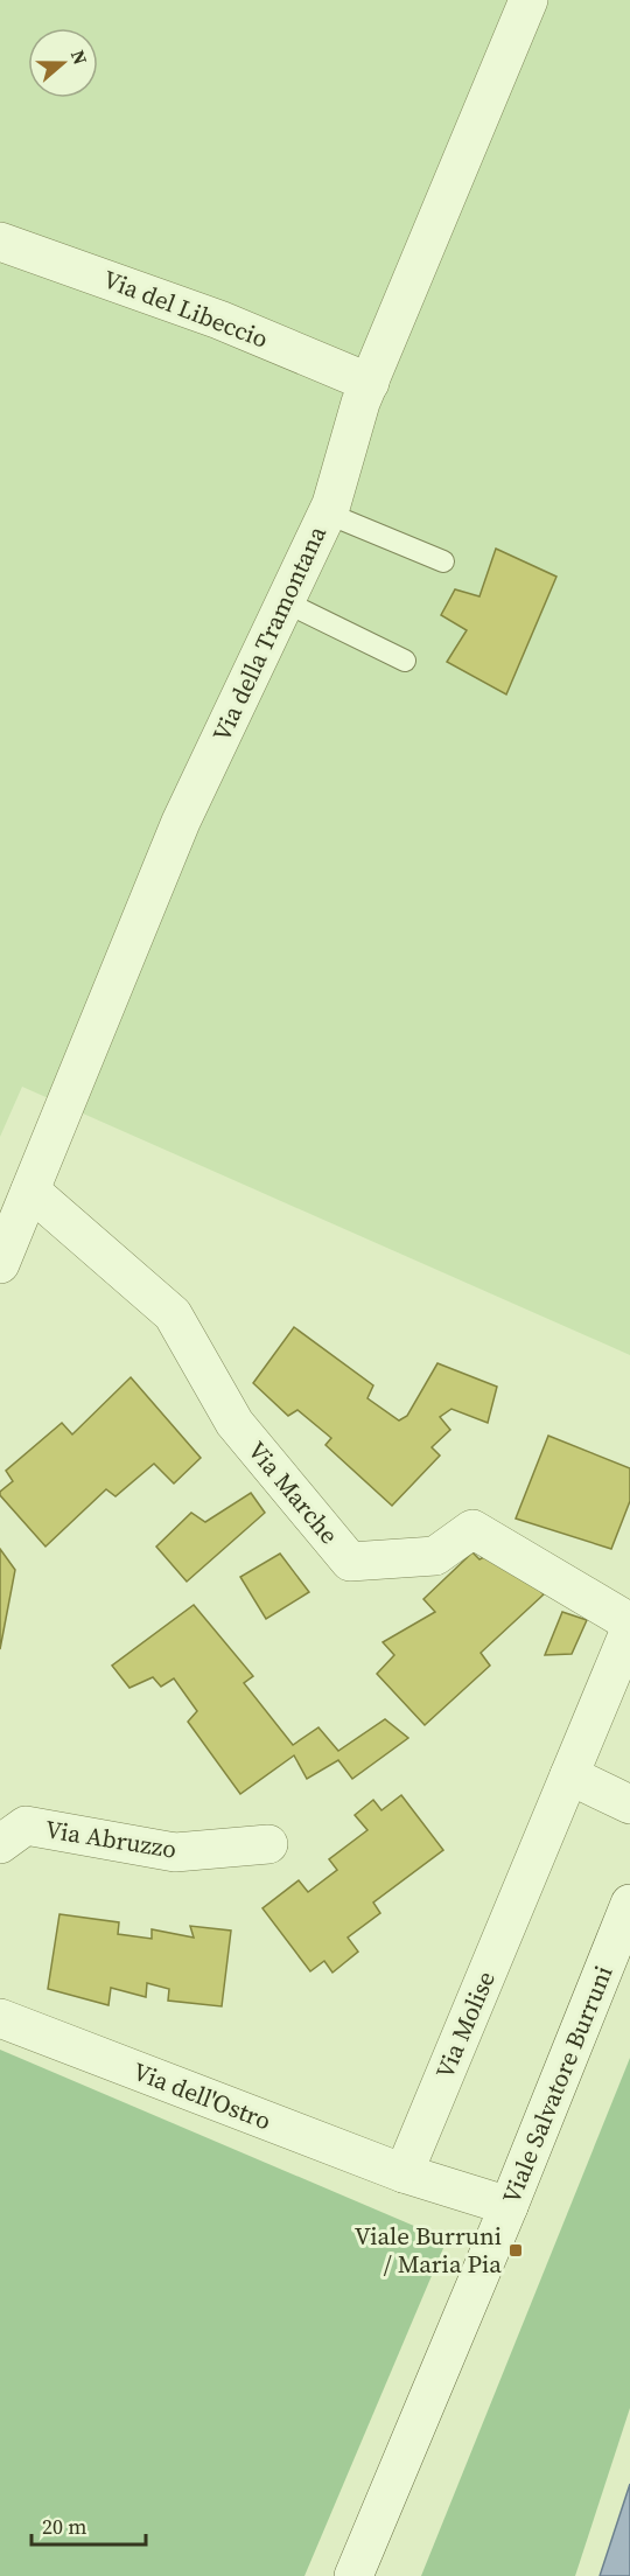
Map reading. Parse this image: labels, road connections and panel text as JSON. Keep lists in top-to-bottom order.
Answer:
{
  "streets": {
    "street": [
      "Via del Libeccio",
      "Via della Tramontana",
      "Via Marche",
      "Via Abruzzo",
      "Via Molise",
      "Viale Salvatore Burruni",
      "Via dell'Ostro"
    ]
  },
  "crossings": [
    ["Via del Libeccio", "Via della Tramontana"],
    ["Via della Tramontana", "Via Marche"],
    ["Via Molise", "Via dell'Ostro"]
  ],
  "places": {
    "transit": ["Viale Burruni / Maria Pia"]
  },
  "scale_bar": "20 m",
  "north": "right"
}
